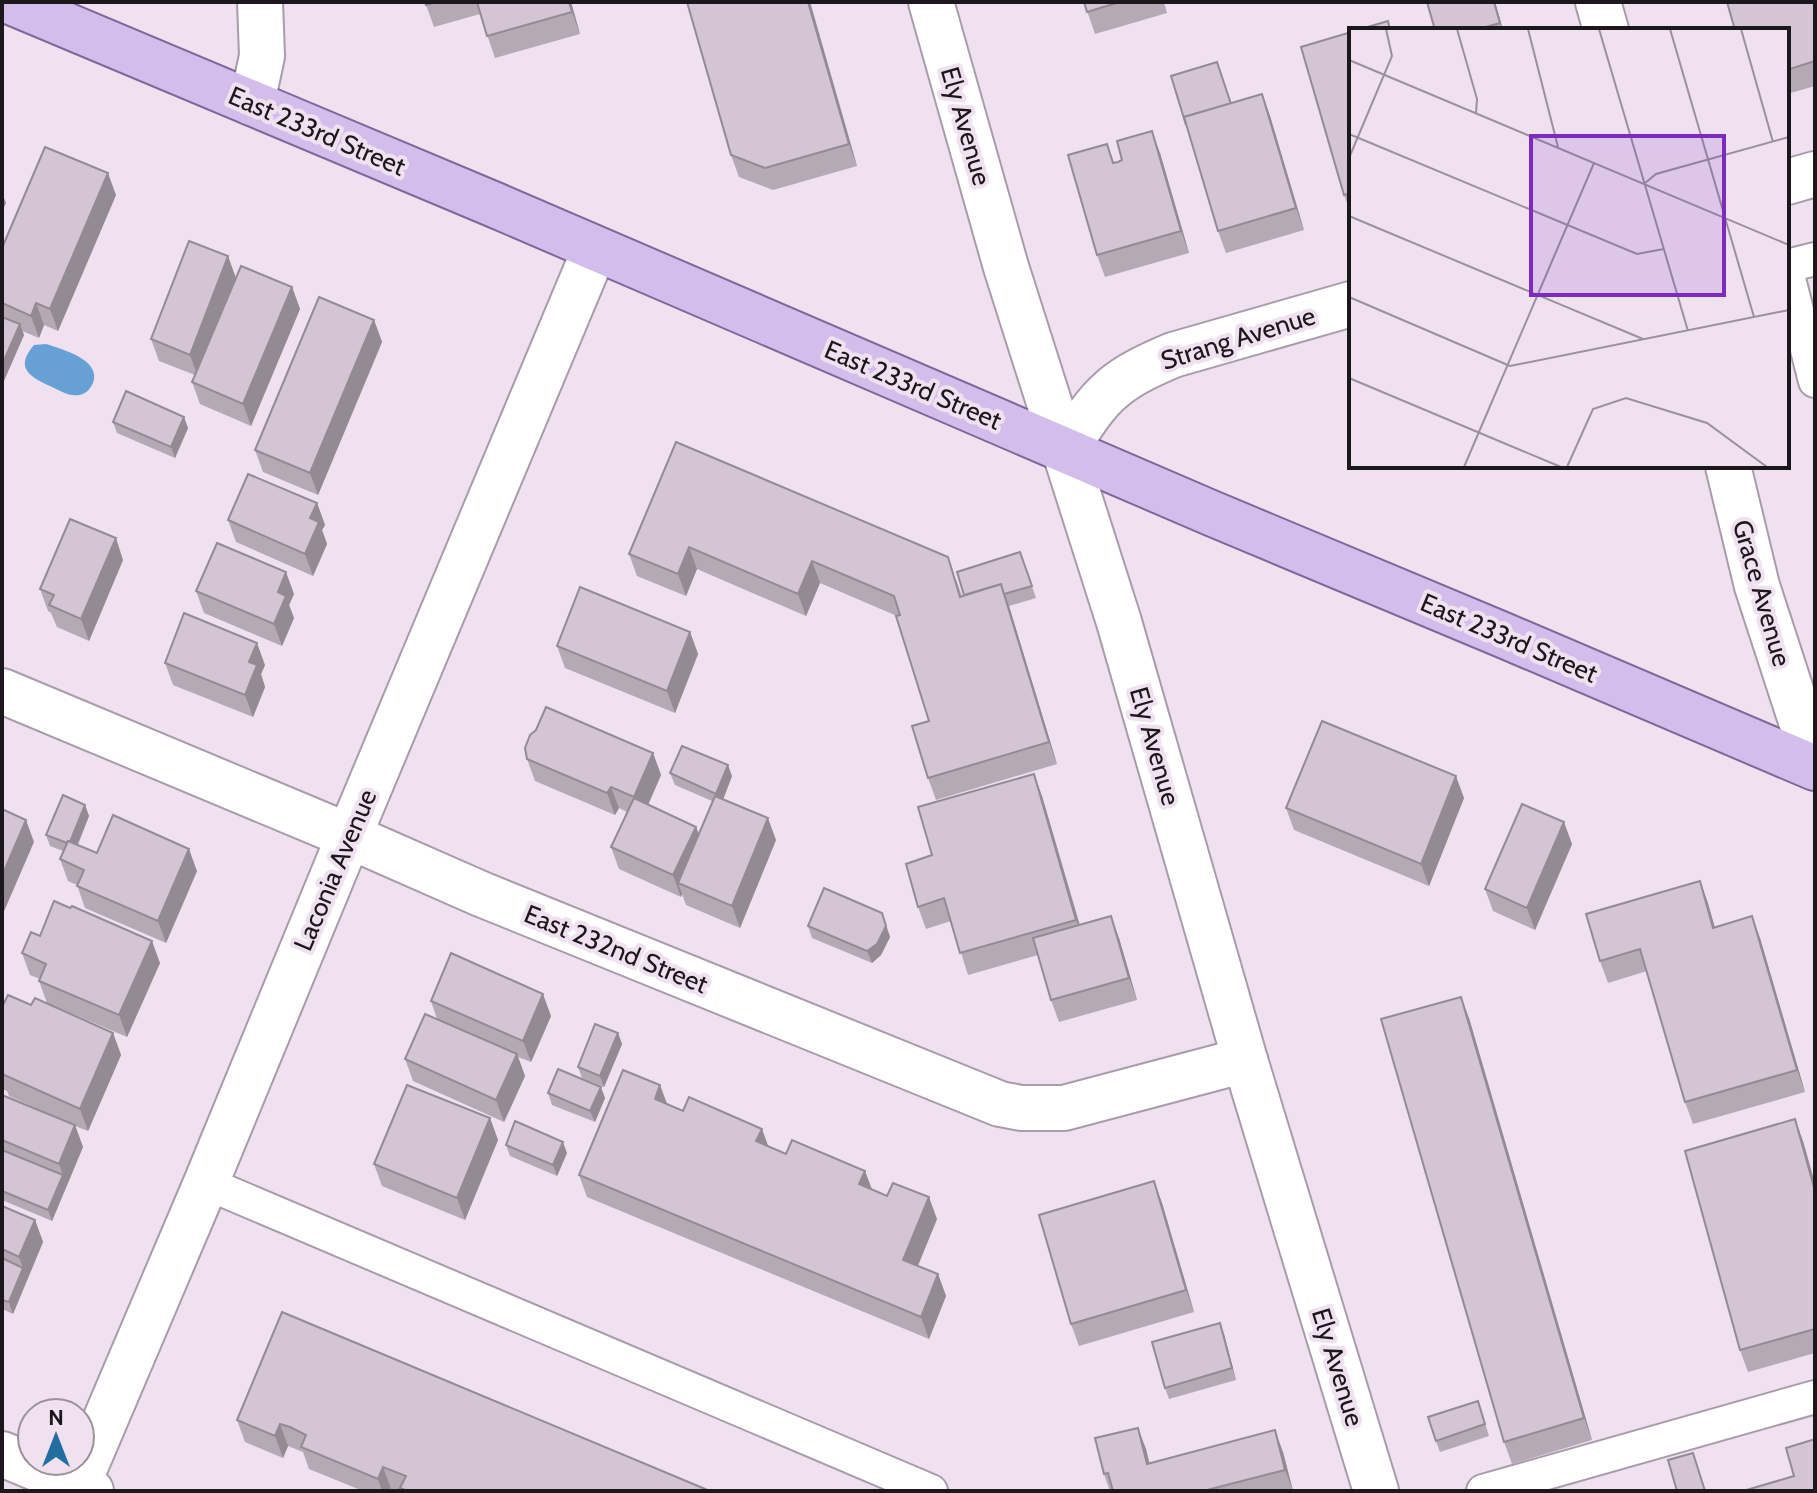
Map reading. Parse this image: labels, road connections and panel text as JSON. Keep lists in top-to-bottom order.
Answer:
{
  "streets": {
    "main road": ["East 233rd Street"],
    "street": [
      "Ely Avenue",
      "Strang Avenue",
      "Grace Avenue",
      "Laconia Avenue",
      "East 232nd Street"
    ]
  },
  "crossings": [
    ["Ely Avenue", "East 233rd Street"],
    ["Ely Avenue", "Strang Avenue"],
    ["Ely Avenue", "East 232nd Street"],
    ["East 233rd Street", "Strang Avenue"],
    ["East 233rd Street", "Grace Avenue"],
    ["East 233rd Street", "Laconia Avenue"],
    ["Laconia Avenue", "East 232nd Street"]
  ],
  "north": "top"
}
